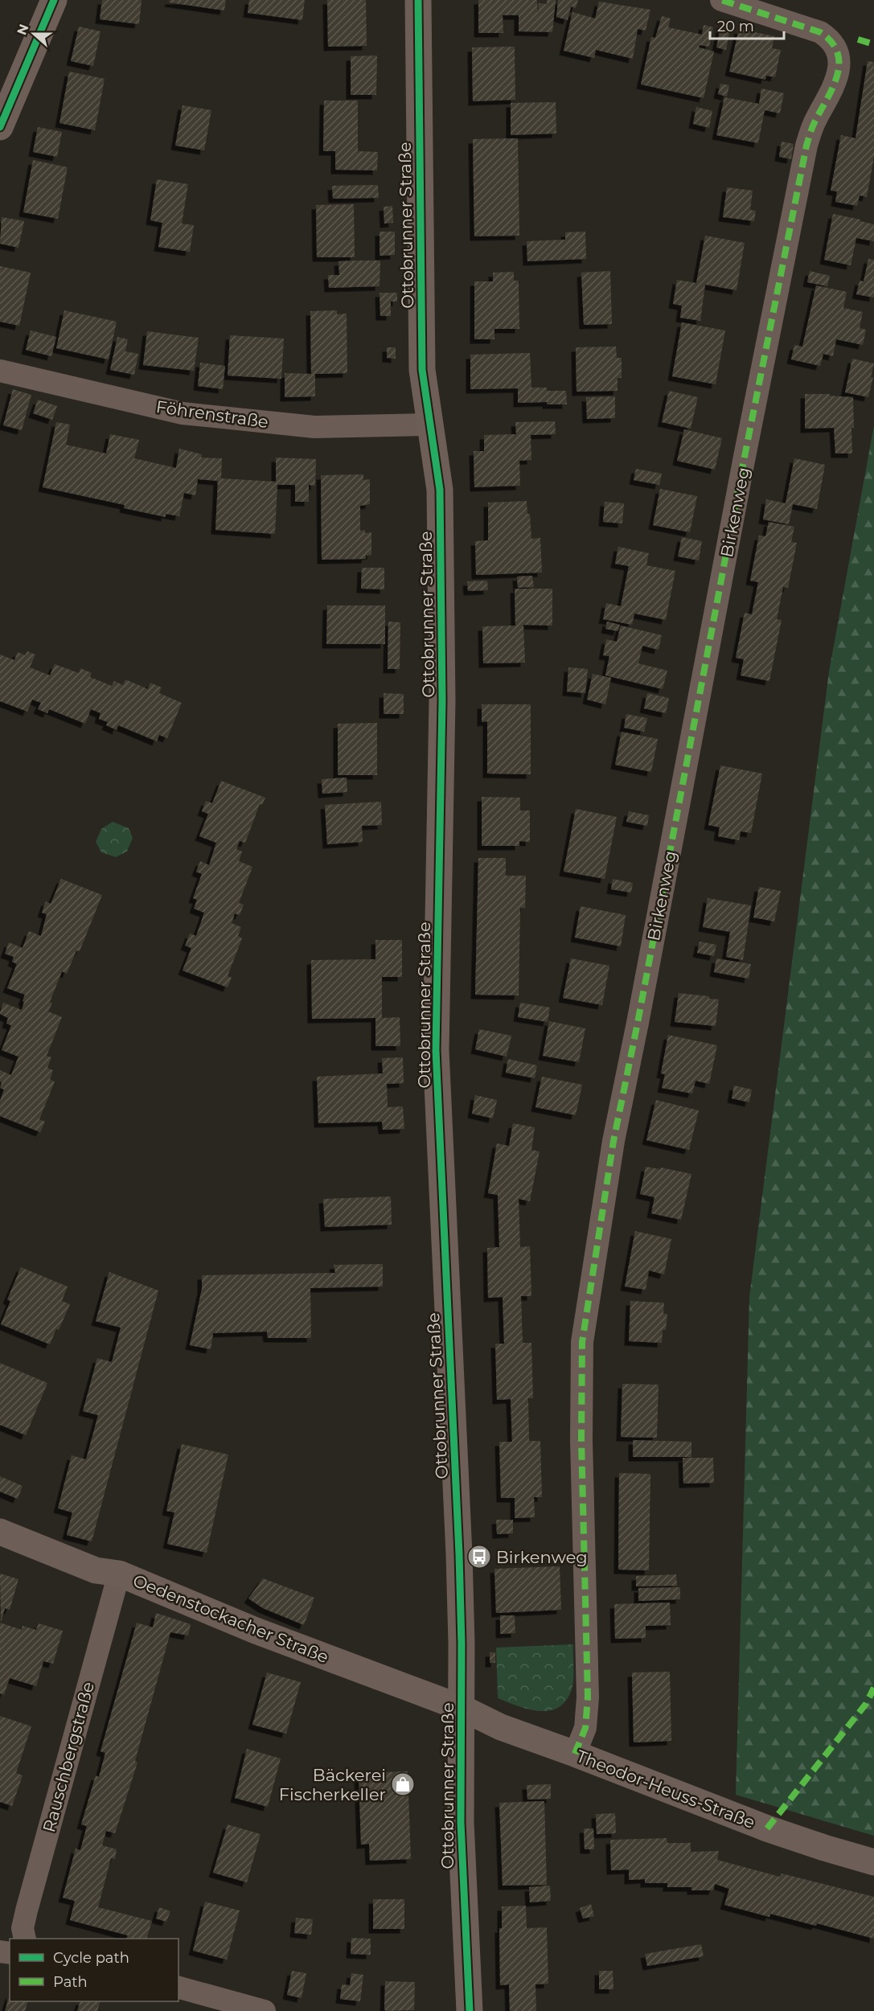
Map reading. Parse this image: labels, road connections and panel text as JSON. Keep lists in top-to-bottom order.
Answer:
{
  "streets": {
    "main road": ["Ottobrunner Straße", "Oedenstockacher Straße", "Theodor-Heuss-Straße"],
    "street": ["Föhrenstraße", "Birkenweg", "Rauschbergstraße"]
  },
  "crossings": [
    ["Ottobrunner Straße", "Föhrenstraße"],
    ["Ottobrunner Straße", "Oedenstockacher Straße"],
    ["Ottobrunner Straße", "Theodor-Heuss-Straße"],
    ["Birkenweg", "Theodor-Heuss-Straße"],
    ["Oedenstockacher Straße", "Rauschbergstraße"],
    ["Oedenstockacher Straße", "Theodor-Heuss-Straße"]
  ],
  "places": {
    "bus stop": ["Birkenweg"],
    "shop": ["Bäckerei Fischerkeller"]
  },
  "legend": ["Cycle path", "Path"],
  "scale_bar": "20 m",
  "north": "left"
}
